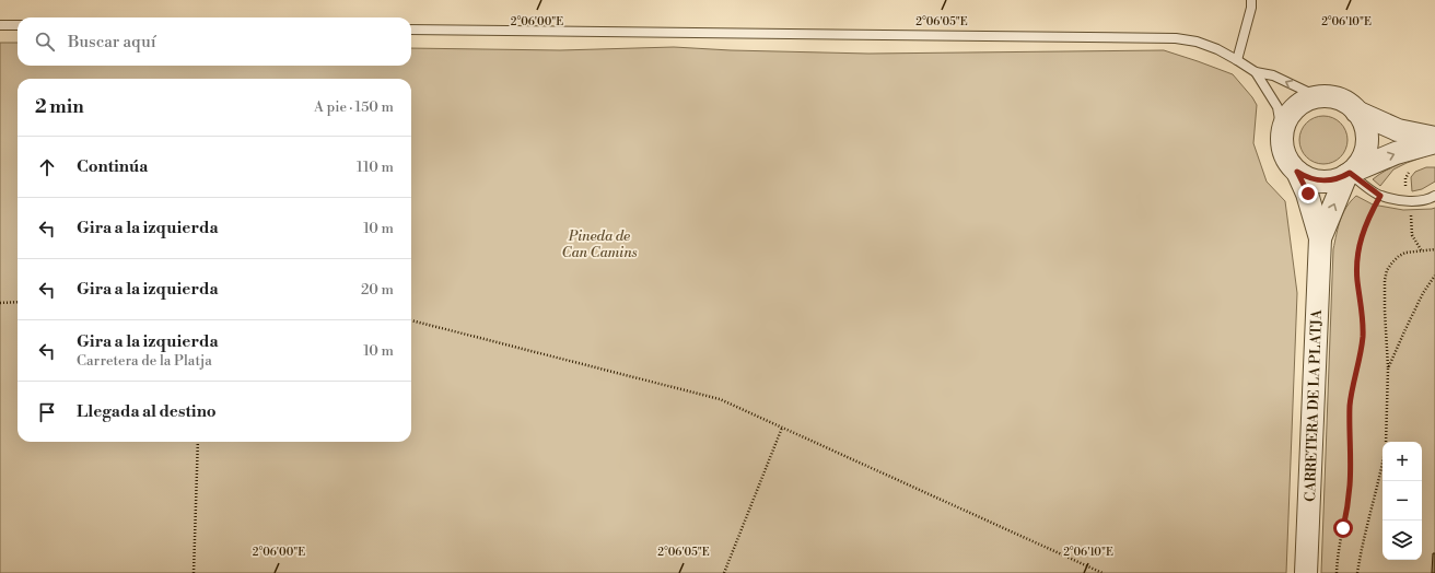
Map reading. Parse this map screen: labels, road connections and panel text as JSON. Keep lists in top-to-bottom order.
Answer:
{
  "streets": {
    "street": ["CARRETERA DE LA PLATJA"]
  },
  "parks": ["Pineda de Can Camins"],
  "page": {
    "search": "Buscar aquí",
    "heading": ["2 min", "A pie · 150 m"],
    "list": [
      ["Continúa", "110 m"],
      ["Gira a la izquierda", "10 m"],
      ["Gira a la izquierda", "20 m"],
      ["Gira a la izquierda", "Carretera de la Platja", "10 m"],
      "Llegada al destino"
    ],
    "map_buttons": ["+", "−"]
  },
  "coordinates": ["2°06'00\"E", "2°06'05\"E", "2°06'10\"E"]
}
